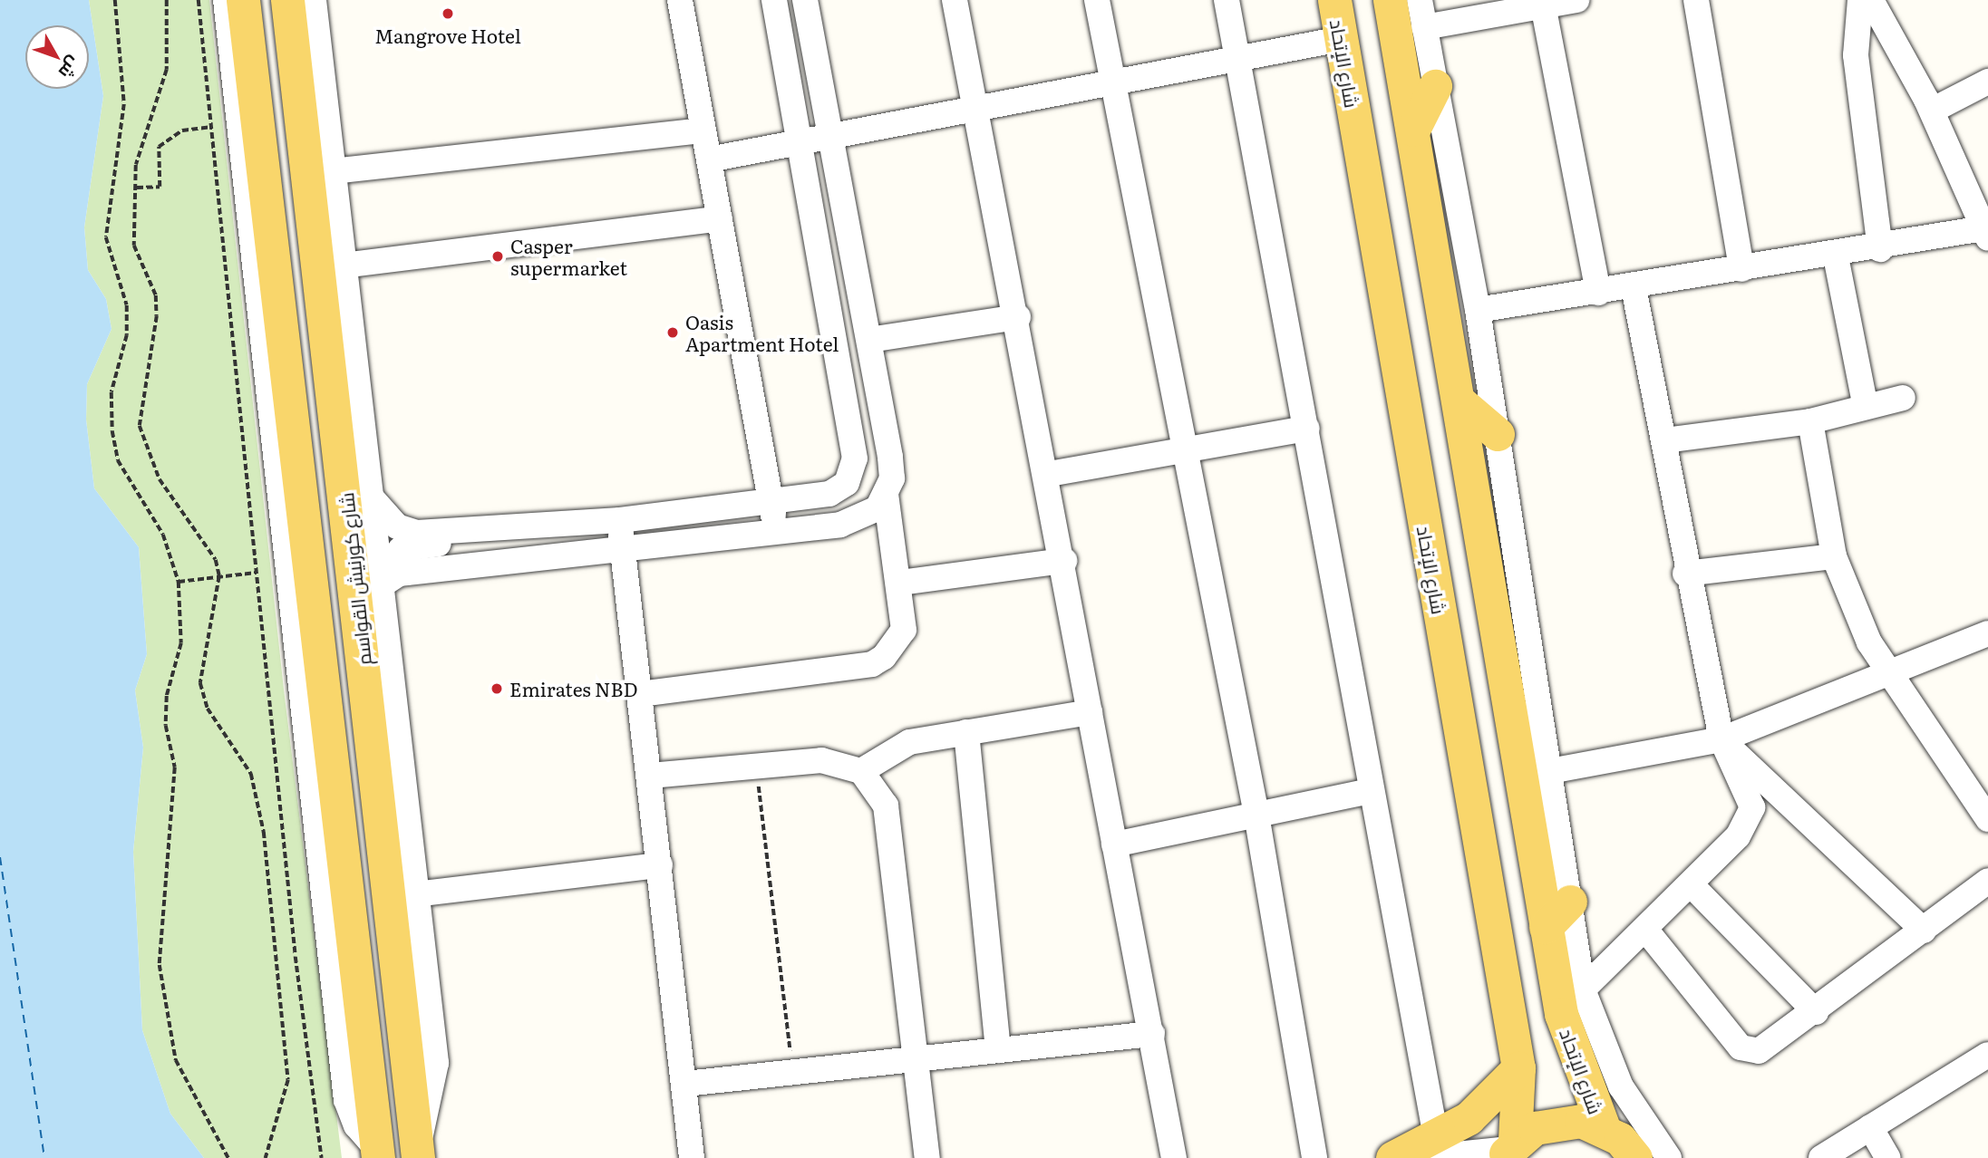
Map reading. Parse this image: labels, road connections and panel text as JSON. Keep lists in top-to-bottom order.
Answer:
{
  "streets": {
    "main road": ["شارع الإتحاد", "شارع كورنيش القواسم"]
  },
  "places": [
    "Mangrove Hotel",
    "Casper supermarket",
    "Oasis Apartment Hotel",
    "Emirates NBD"
  ],
  "north": "bottom right"
}
